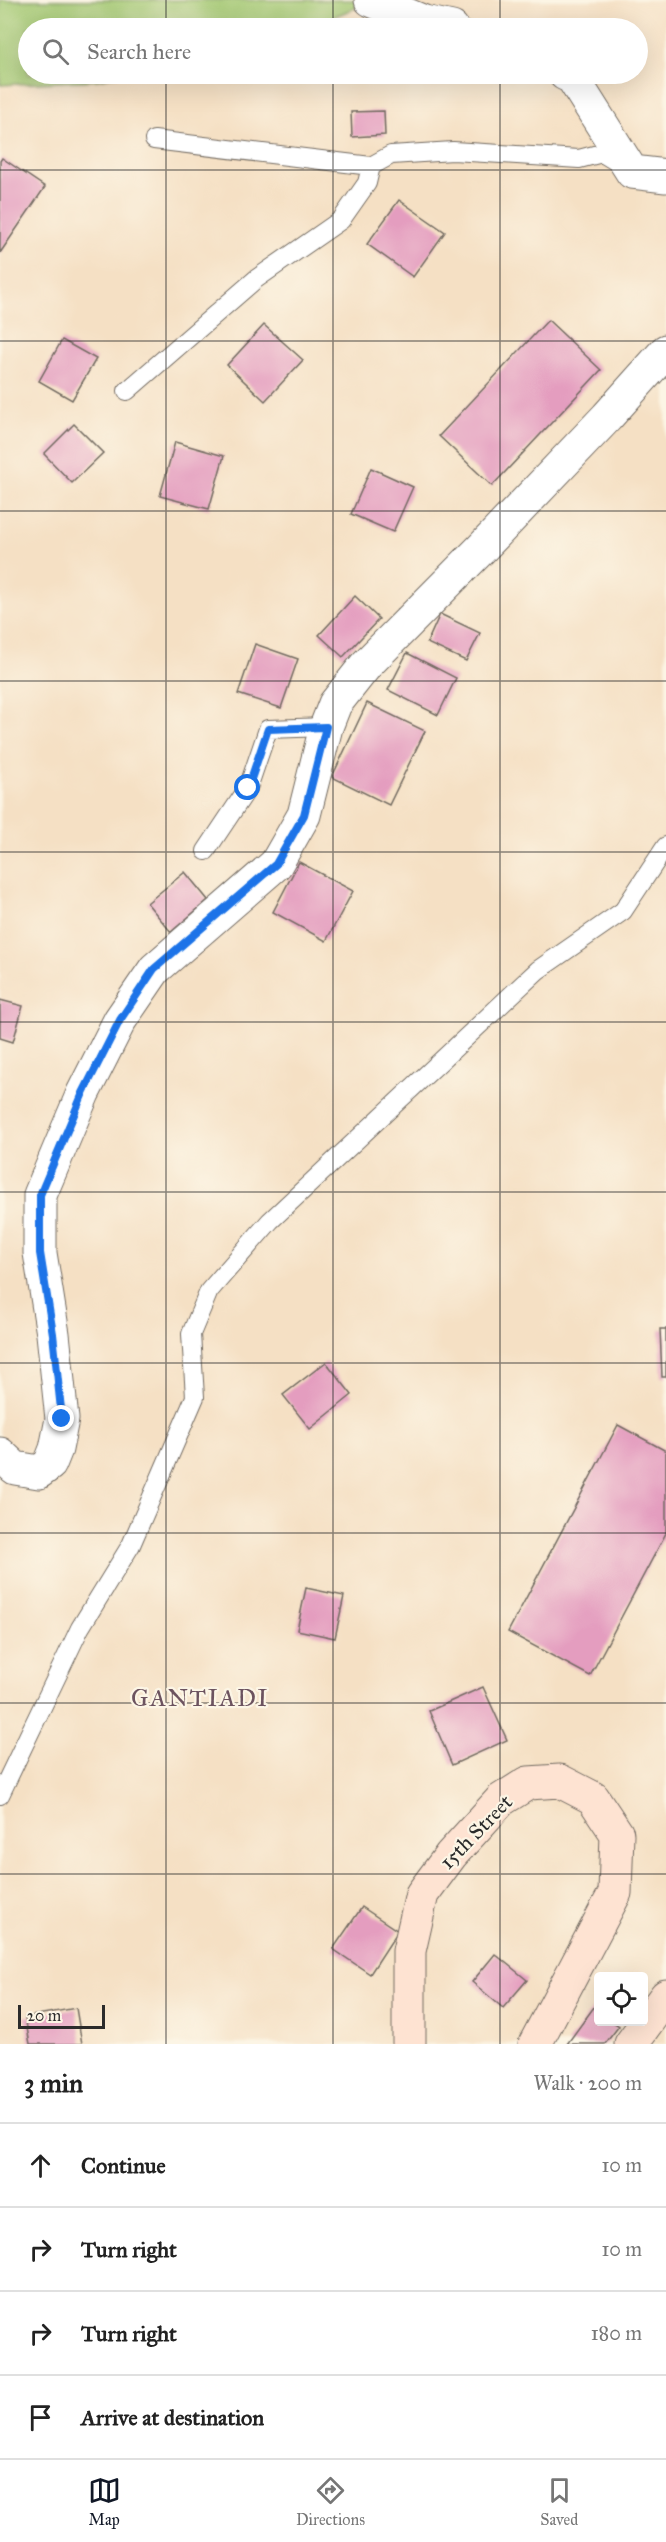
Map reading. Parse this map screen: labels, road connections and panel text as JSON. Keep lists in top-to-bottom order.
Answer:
{
  "streets": {
    "street": ["15th Street"]
  },
  "districts": ["GANTIADI"],
  "scale_bar": "20 m",
  "page": {
    "search": "Search here",
    "scale": "20 m",
    "heading": ["3 min", "Walk · 200 m"],
    "list": [
      ["Continue", "10 m"],
      ["Turn right", "10 m"],
      ["Turn right", "180 m"],
      "Arrive at destination"
    ],
    "nav": ["Map", "Directions", "Saved"]
  }
}
